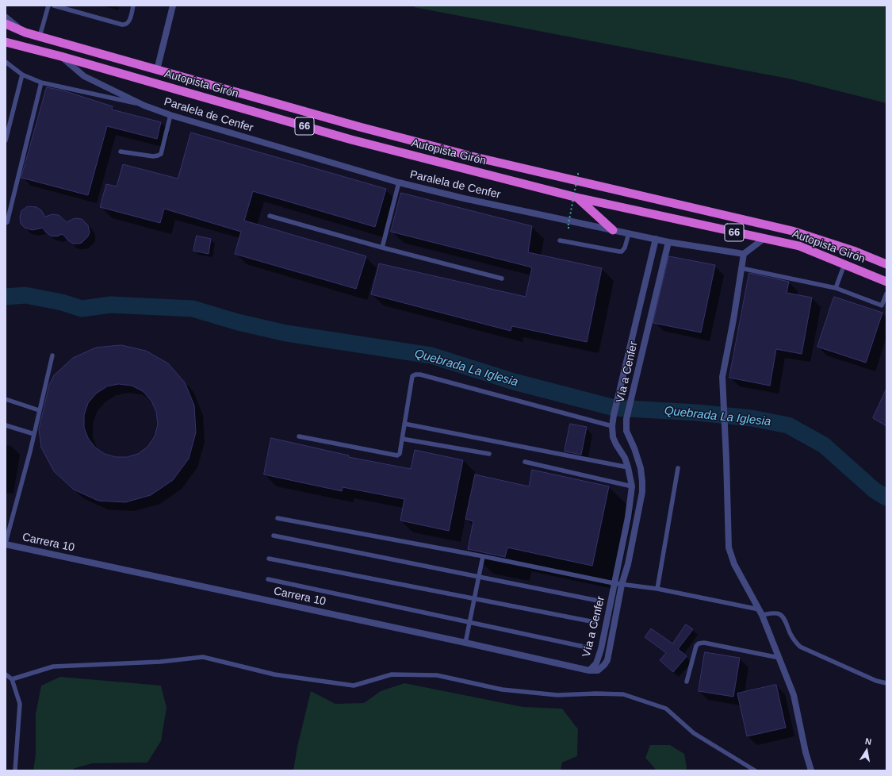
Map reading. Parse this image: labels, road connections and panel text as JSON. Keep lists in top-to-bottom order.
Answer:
{
  "streets": {
    "highway": ["Autopista Girón", "66"],
    "street": ["Paralela de Cenfer", "Vía a Cenfer", "Carrera 10"]
  },
  "crossings": [
    ["Autopista Girón", "Paralela de Cenfer"],
    ["Paralela de Cenfer", "Vía a Cenfer"],
    ["Vía a Cenfer", "Carrera 10"]
  ],
  "water": ["Quebrada La Iglesia"],
  "north": "top"
}
